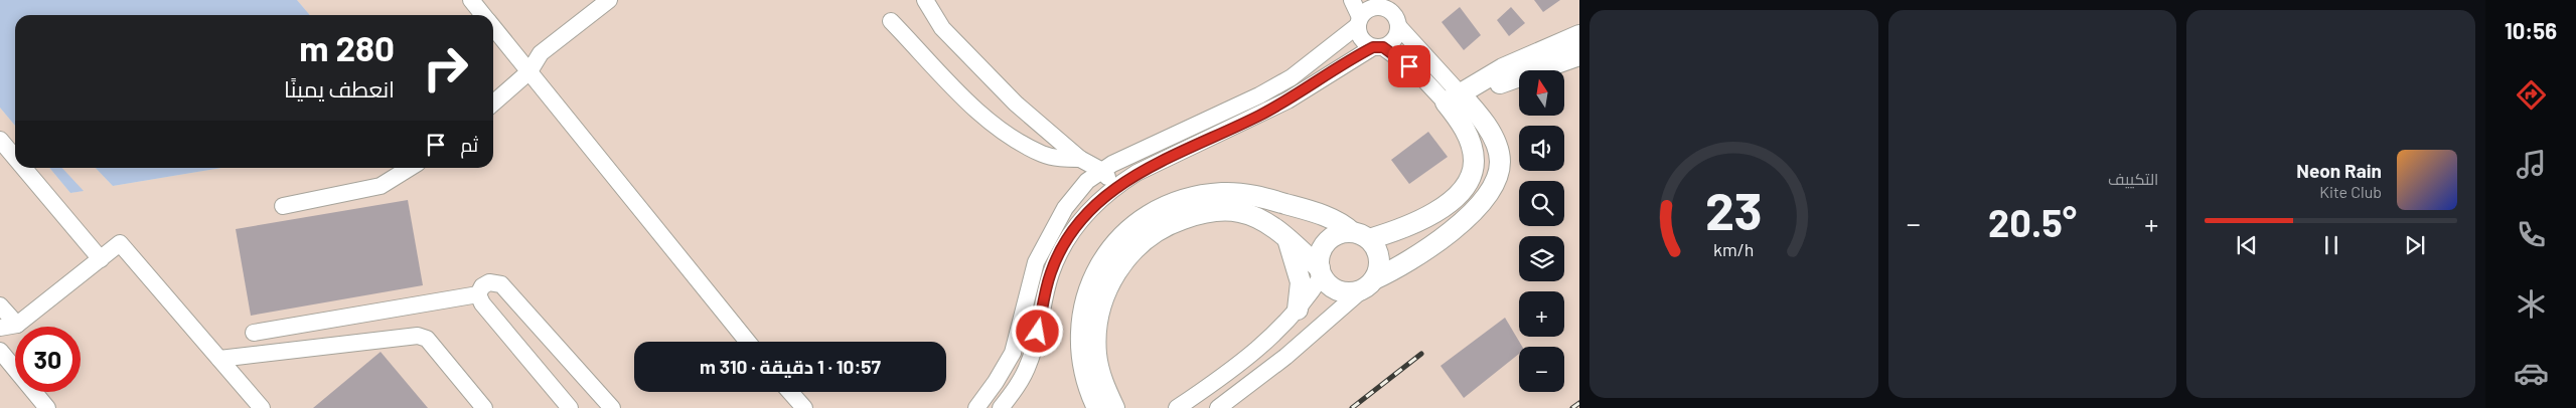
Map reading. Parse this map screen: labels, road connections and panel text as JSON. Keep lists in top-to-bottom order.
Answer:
{
  "north": "top",
  "page": {
    "tabs": "10:56",
    "tile": "التكييف",
    "turn": ["280 m", "انعطف يمينًا"],
    "map_buttons": ["+", "−"],
    "then": "ثم",
    "song": ["Neon Rain", "Kite Club"],
    "heat": ["−", "20.5°", "+"],
    "limit": "30",
    "trip": "10:57 · 1 دقيقة · 310 m",
    "gauge": ["23", "km/h"]
  }
}
